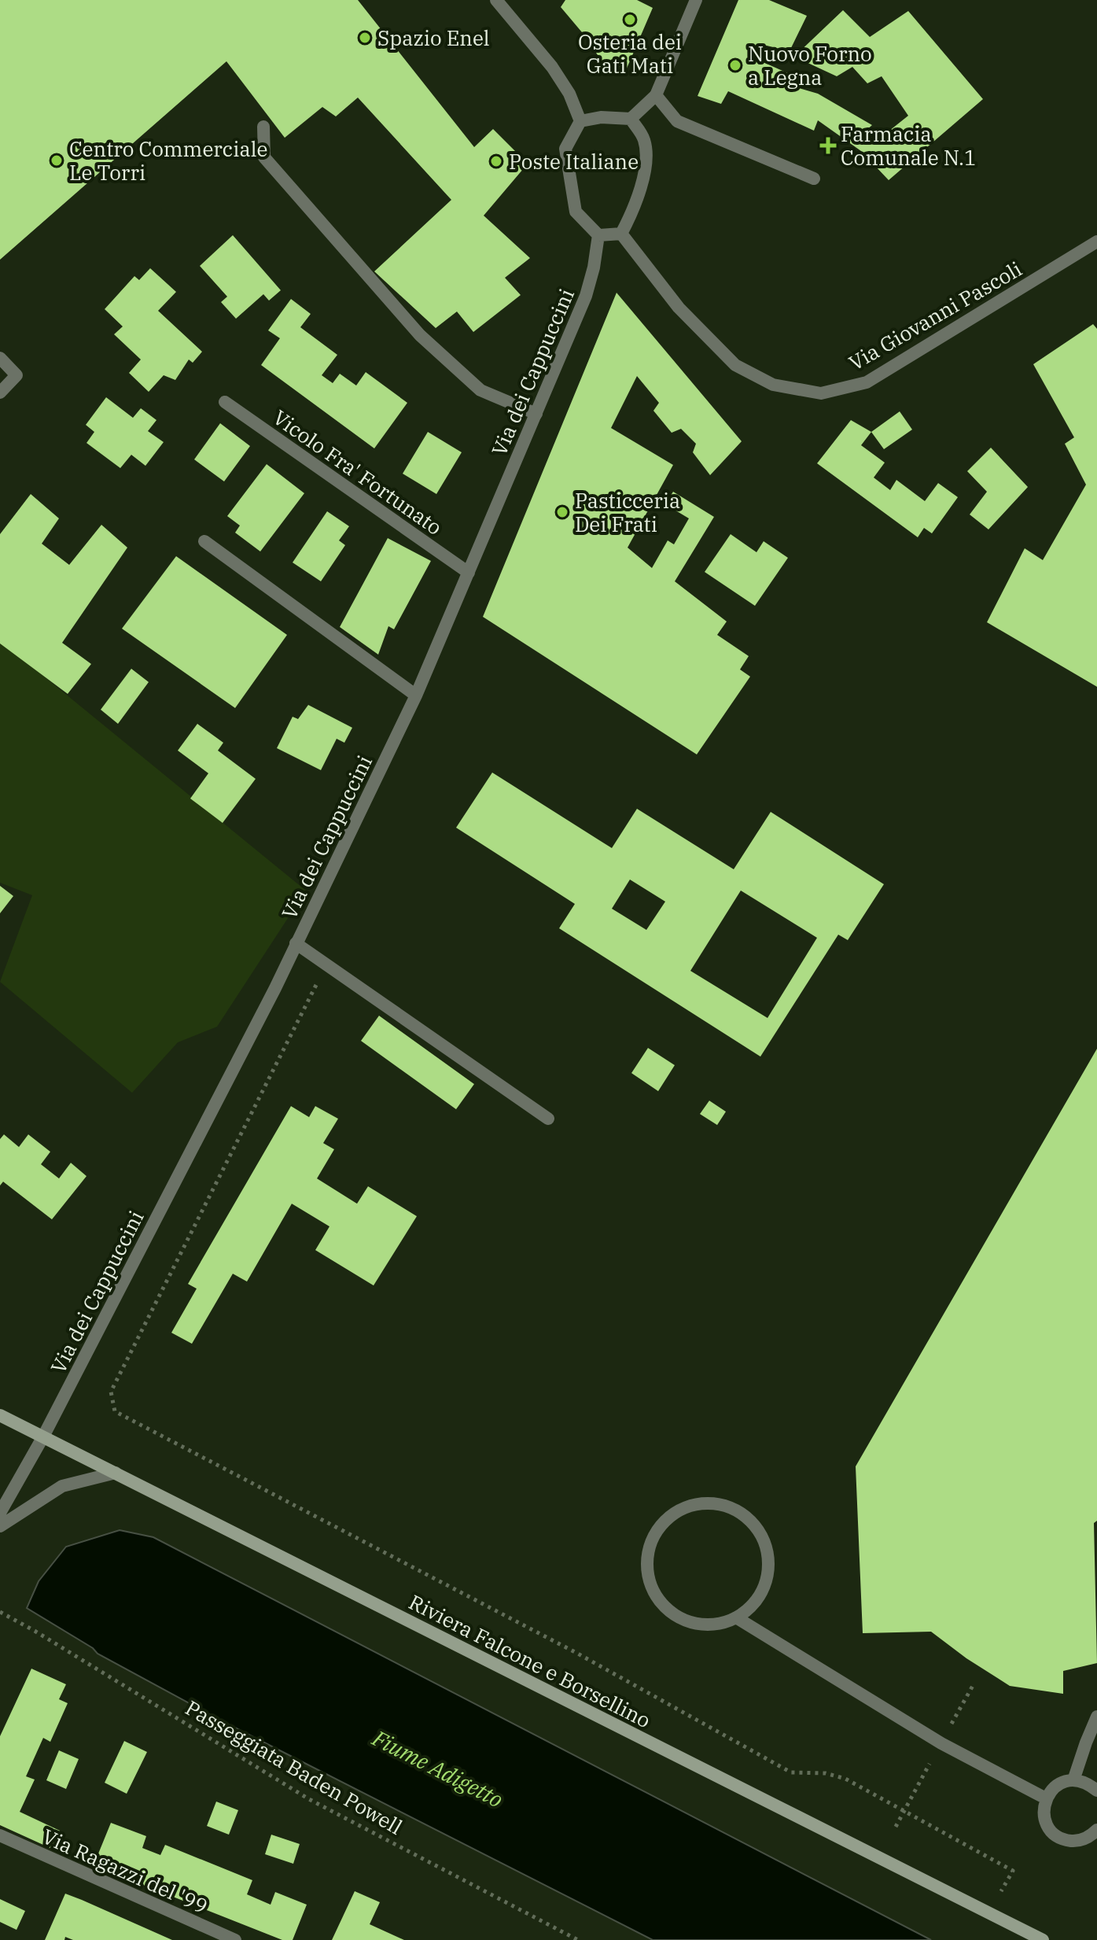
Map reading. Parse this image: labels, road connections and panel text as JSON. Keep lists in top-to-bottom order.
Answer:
{
  "streets": {
    "main road": ["Riviera Falcone e Borsellino"],
    "street": [
      "Via Giovanni Pascoli",
      "Via dei Cappuccini",
      "Vicolo Fra' Fortunato",
      "Via Ragazzi del '99"
    ],
    "path": ["Passeggiata Baden Powell"]
  },
  "crossings": [
    ["Via Giovanni Pascoli", "Via dei Cappuccini"],
    ["Via dei Cappuccini", "Vicolo Fra' Fortunato"],
    ["Via dei Cappuccini", "Riviera Falcone e Borsellino"]
  ],
  "water": ["Fiume Adigetto"],
  "places": {
    "other": [
      "Osteria dei Gati Mati",
      "Spazio Enel",
      "Nuovo Forno a Legna",
      "Centro Commerciale Le Torri",
      "Poste Italiane",
      "Pasticceria Dei Frati"
    ],
    "health": ["Farmacia Comunale N.1"]
  }
}
